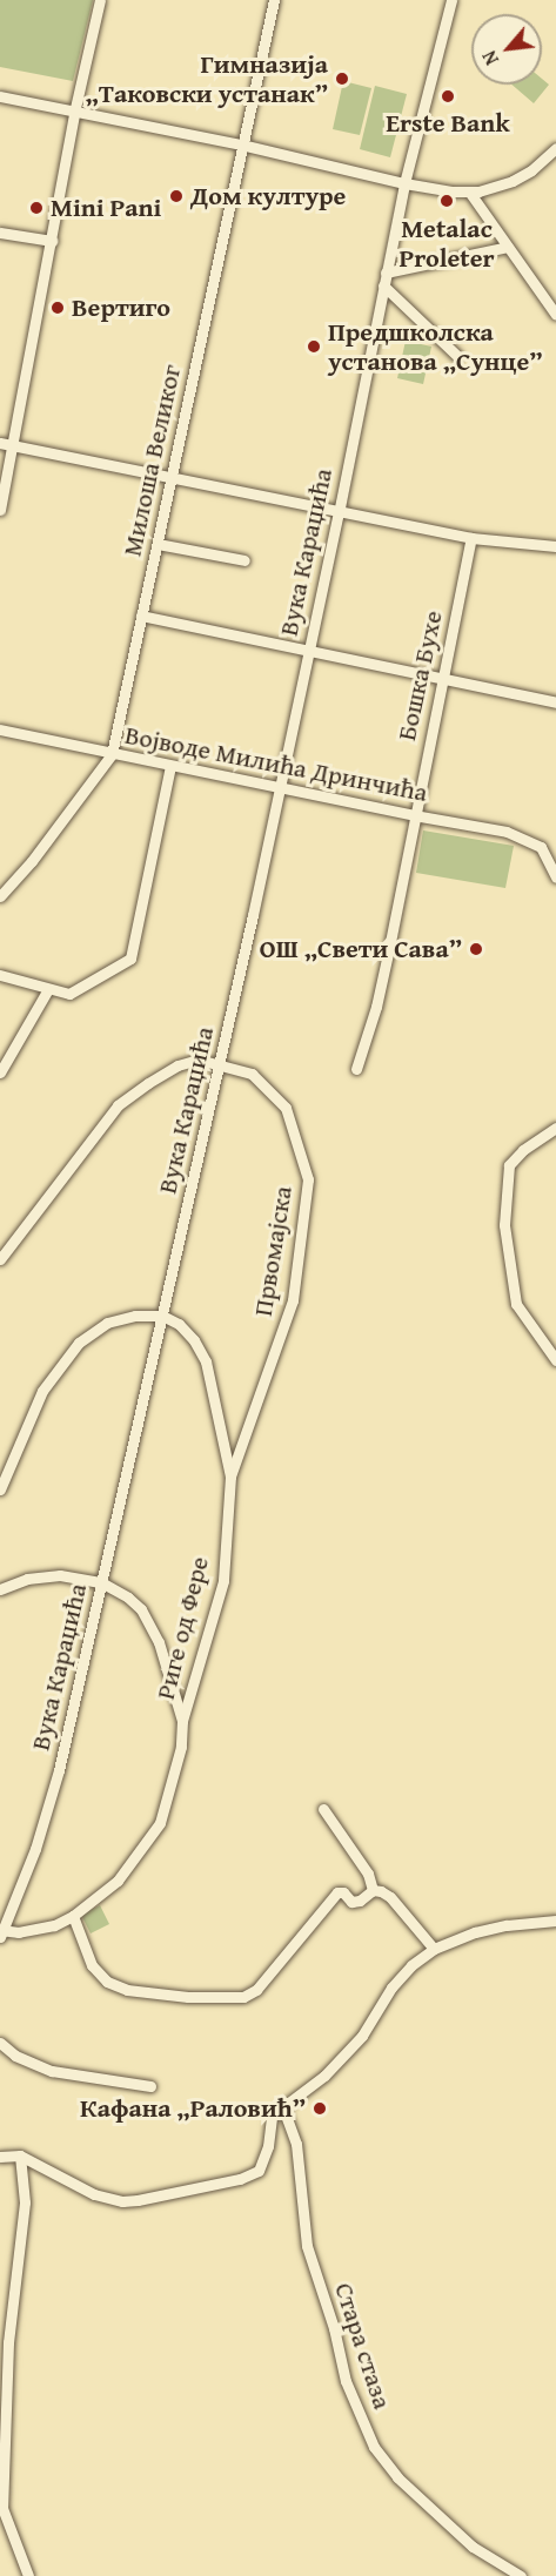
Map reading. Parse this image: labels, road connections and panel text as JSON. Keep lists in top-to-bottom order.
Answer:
{
  "streets": {
    "street": [
      "Милоша Великог",
      "Вука Караџића",
      "Бошка Бухе",
      "Војводе Милића Дринчића",
      "Првомајска",
      "Риге од Фере",
      "Стара стаза"
    ]
  },
  "crossings": [
    ["Милоша Великог", "Војводе Милића Дринчића"],
    ["Вука Караџића", "Војводе Милића Дринчића"],
    ["Вука Караџића", "Првомајска"],
    ["Вука Караџића", "Риге од Фере"],
    ["Бошка Бухе", "Војводе Милића Дринчића"],
    ["Првомајска", "Риге од Фере"]
  ],
  "places": [
    "Гимназија „Таковски устанак”",
    "Erste Bank",
    "Дом културе",
    "Metalac Proleter",
    "Mini Pani",
    "Вертиго",
    "Предшколска установа „Сунце”",
    "ОШ „Свети Сава”",
    "Кафана „Раловић”"
  ],
  "north": "bottom left"
}
